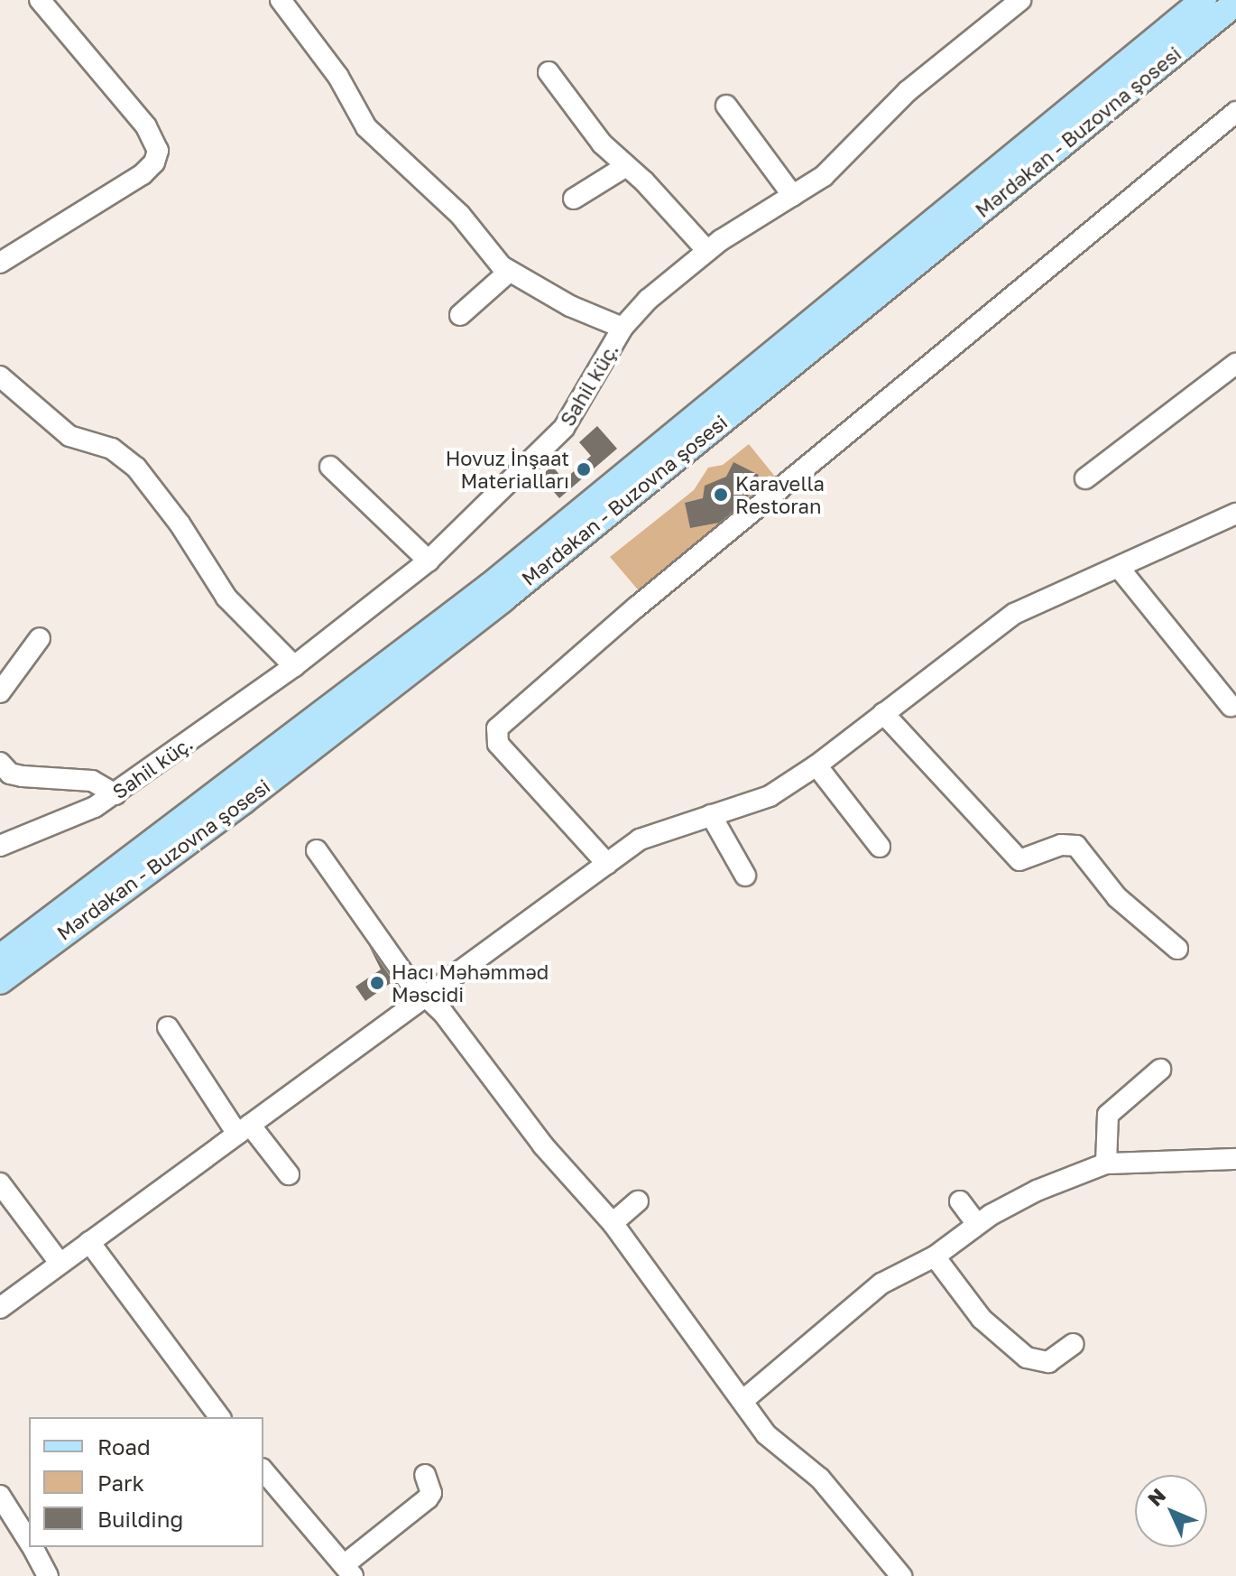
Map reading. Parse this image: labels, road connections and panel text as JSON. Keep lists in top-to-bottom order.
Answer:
{
  "streets": {
    "main road": ["Mərdəkan - Buzovna şosesi"],
    "street": ["Sahil küç."]
  },
  "places": ["Hovuz İnşaat Materialları", "Karavella Restoran", "Hacı Məhəmməd Məscidi"],
  "legend": ["Road", "Park", "Building"],
  "north": "top left"
}
